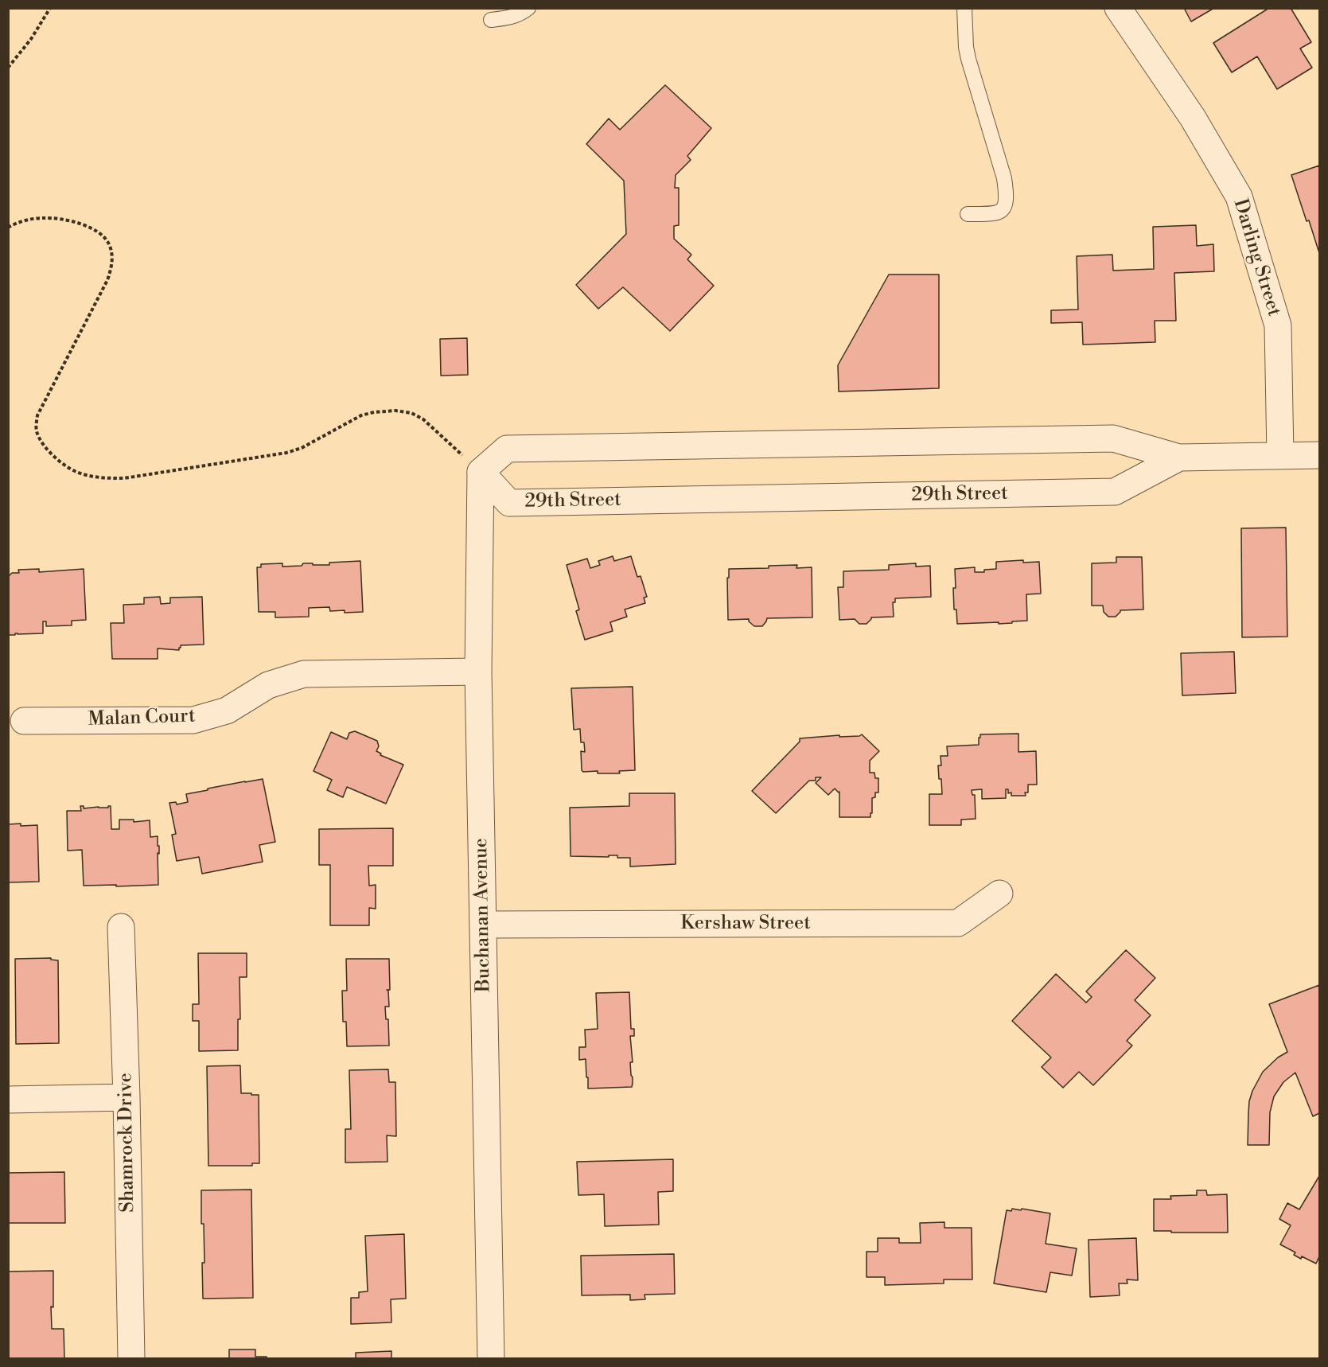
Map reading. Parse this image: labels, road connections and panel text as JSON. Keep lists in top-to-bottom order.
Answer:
{
  "streets": {
    "street": [
      "Darling Street",
      "29th Street",
      "Malan Court",
      "Buchanan Avenue",
      "Kershaw Street",
      "Shamrock Drive"
    ]
  },
  "crossings": [
    ["Darling Street", "29th Street"],
    ["29th Street", "Buchanan Avenue"],
    ["Malan Court", "Buchanan Avenue"],
    ["Buchanan Avenue", "Kershaw Street"]
  ]
}
